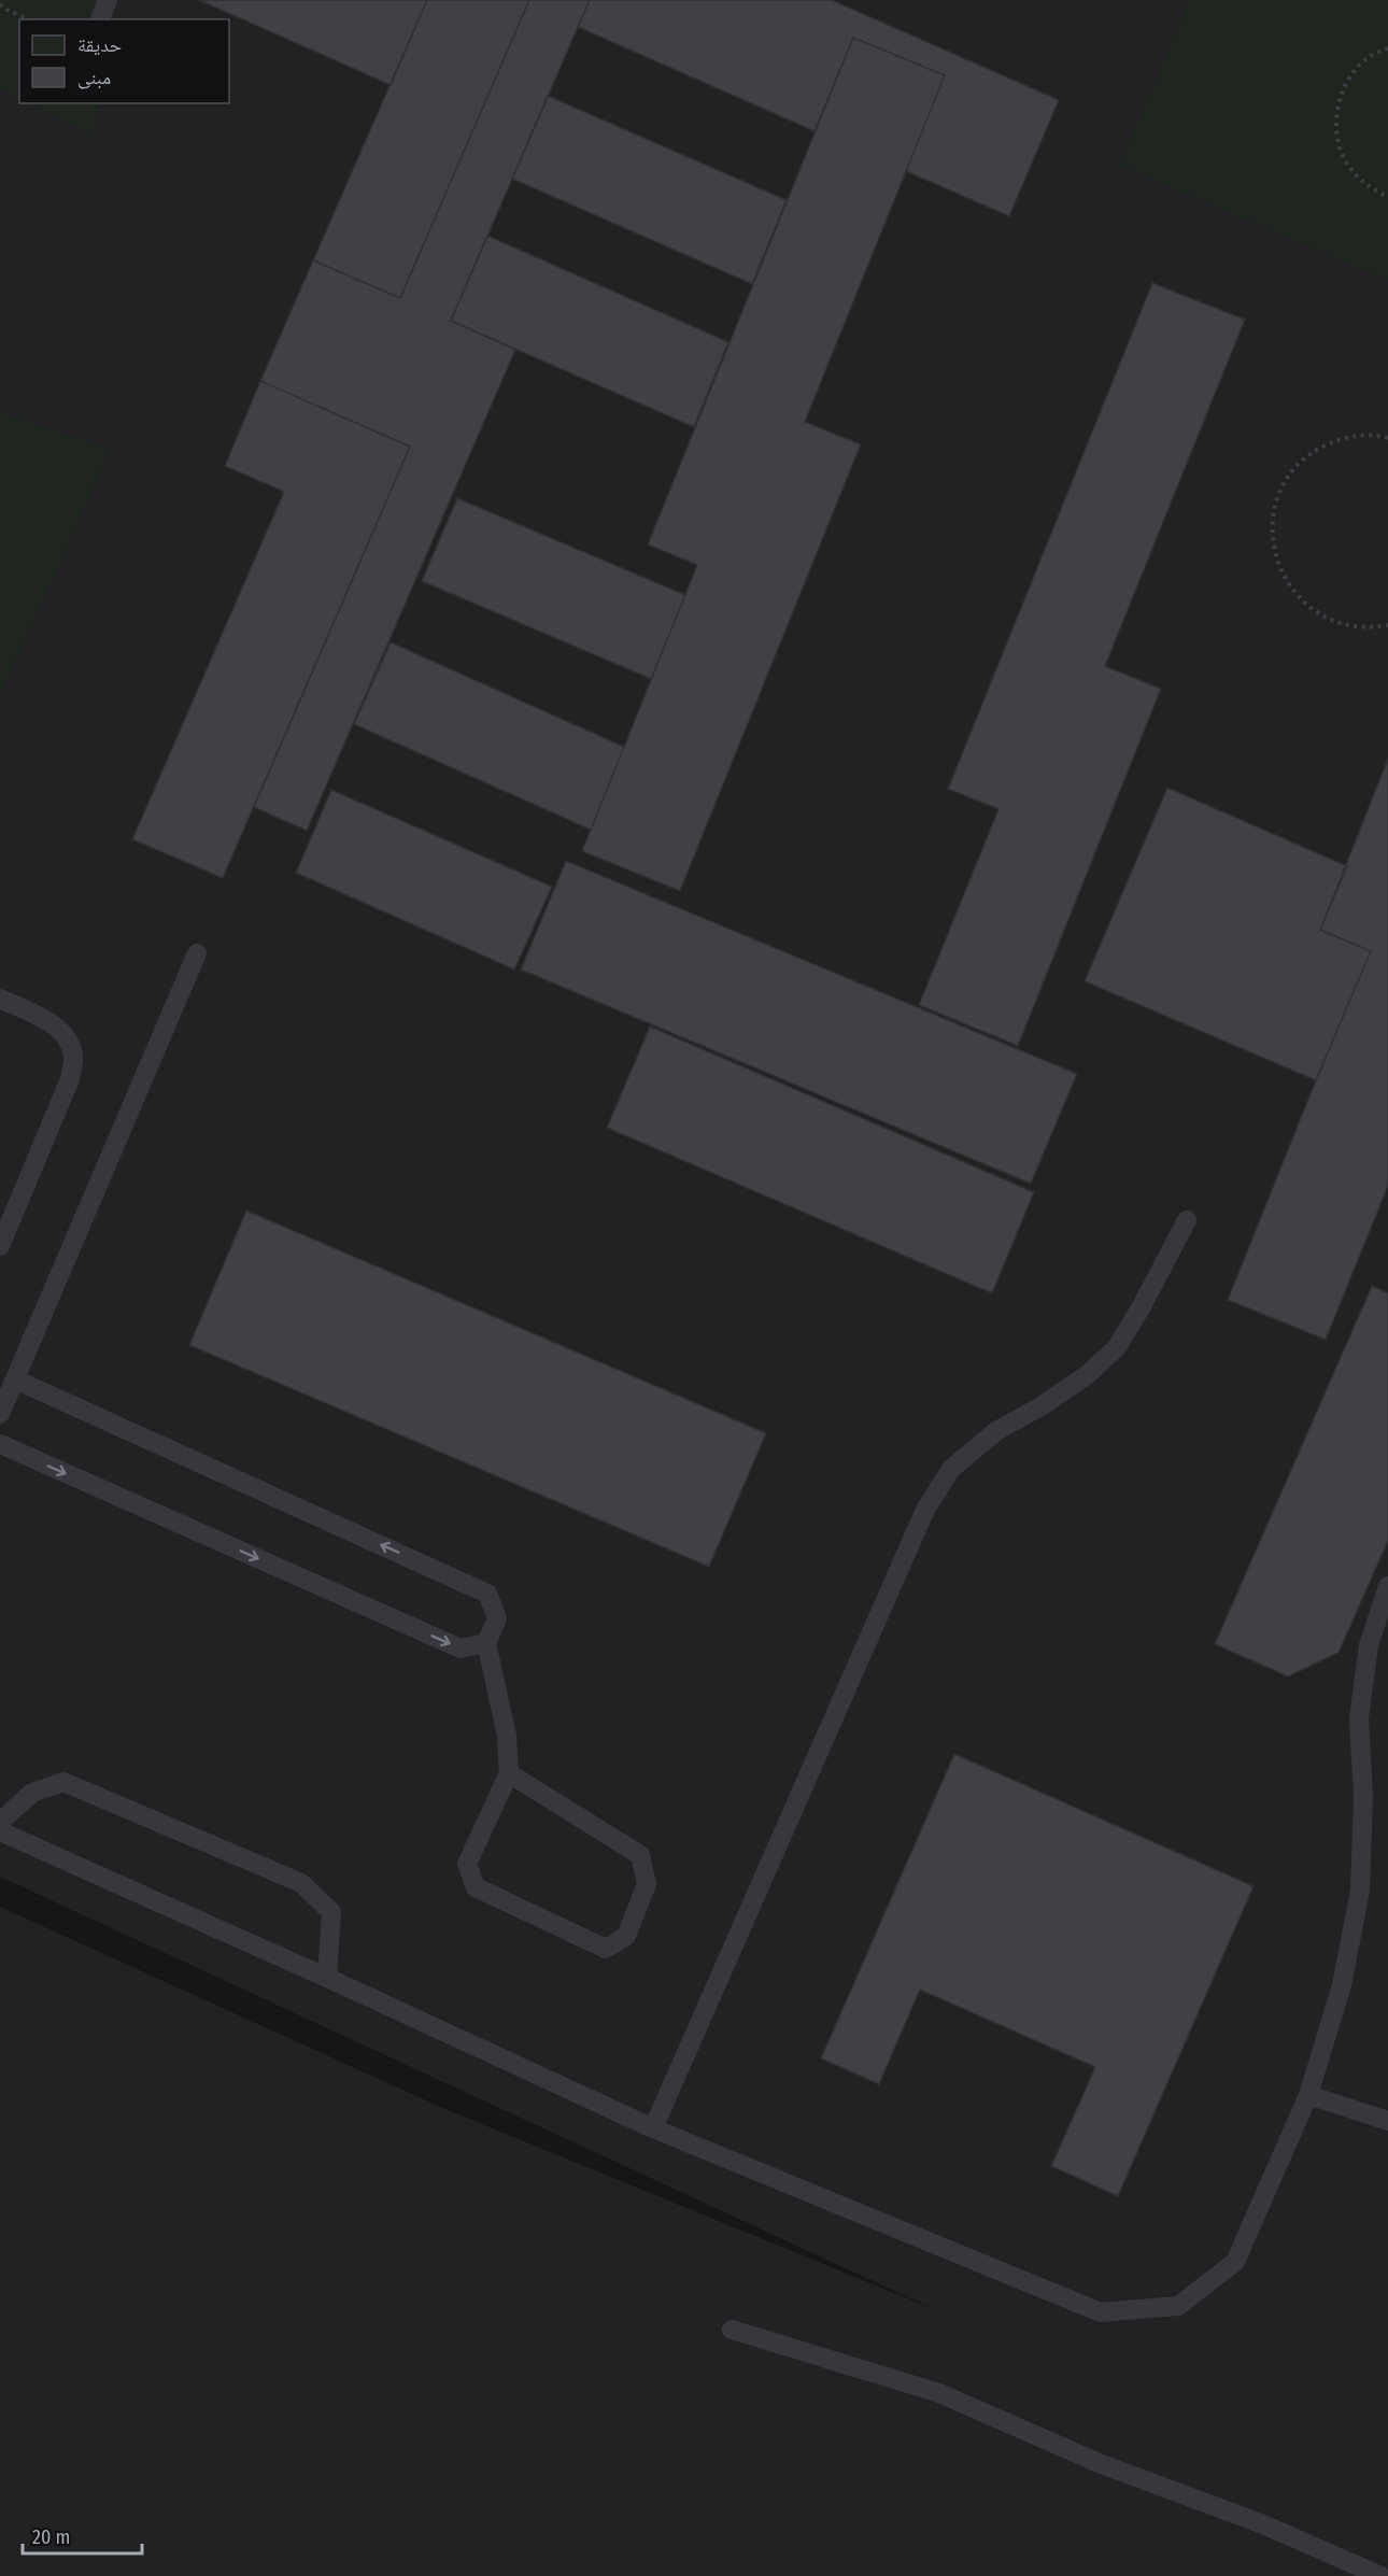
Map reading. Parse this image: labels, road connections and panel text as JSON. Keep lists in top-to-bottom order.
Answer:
{
  "legend": ["حديقة", "مبنى"],
  "scale_bar": "20 m"
}
